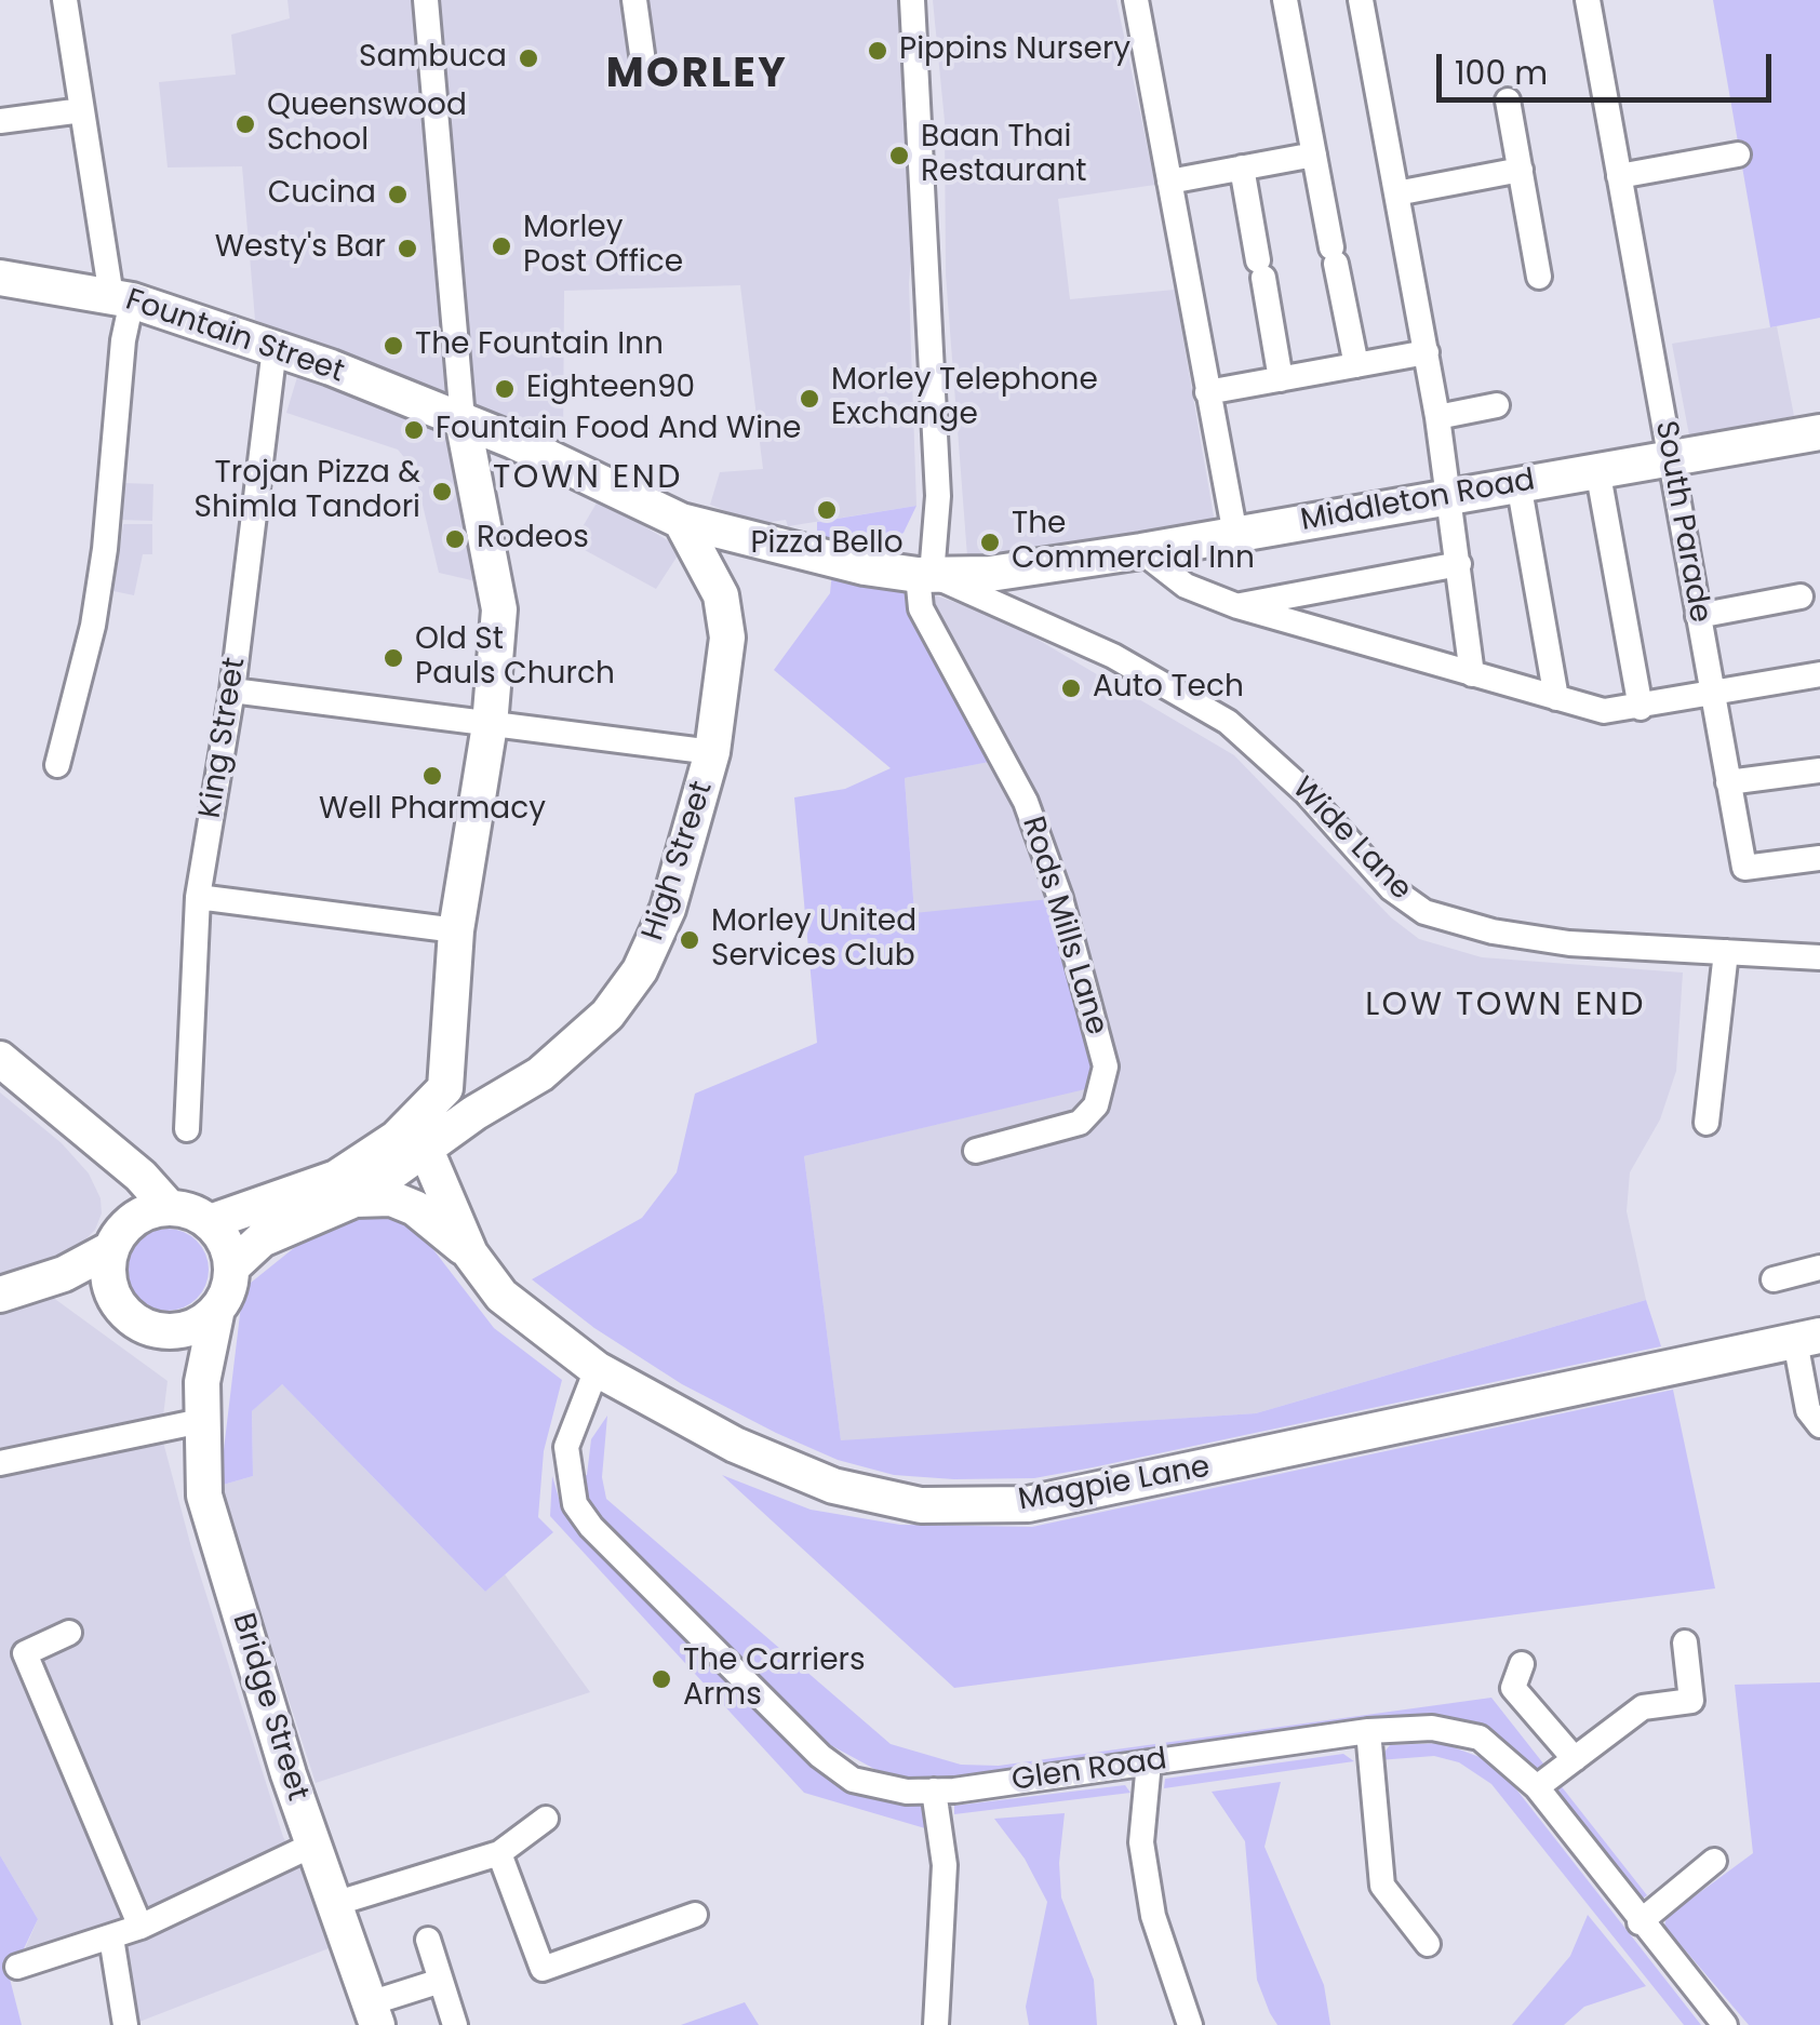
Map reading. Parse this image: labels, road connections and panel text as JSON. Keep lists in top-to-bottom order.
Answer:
{
  "streets": {
    "street": [
      "Fountain Street",
      "Middleton Road",
      "South Parade",
      "King Street",
      "Wide Lane",
      "High Street",
      "Rods Mills Lane",
      "Magpie Lane",
      "Bridge Street",
      "Glen Road"
    ]
  },
  "crossings": [
    ["Fountain Street", "Middleton Road"],
    ["Fountain Street", "King Street"],
    ["Middleton Road", "South Parade"],
    ["Middleton Road", "Wide Lane"],
    ["Middleton Road", "High Street"],
    ["Middleton Road", "Rods Mills Lane"],
    ["Wide Lane", "Rods Mills Lane"],
    ["High Street", "Magpie Lane"],
    ["Magpie Lane", "Glen Road"]
  ],
  "districts": ["MORLEY", "TOWN END", "LOW TOWN END"],
  "places": [
    "Pippins Nursery",
    "Sambuca",
    "Queenswood School",
    "Baan Thai Restaurant",
    "Cucina",
    "Morley Post Office",
    "Westy's Bar",
    "The Fountain Inn",
    "Eighteen90",
    "Morley Telephone Exchange",
    "Fountain Food And Wine",
    "Trojan Pizza & Shimla Tandori",
    "Pizza Bello",
    "Rodeos",
    "The Commercial Inn",
    "Old St Pauls Church",
    "Auto Tech",
    "Well Pharmacy",
    "Morley United Services Club",
    "The Carriers Arms"
  ],
  "scale_bar": "100 m"
}
